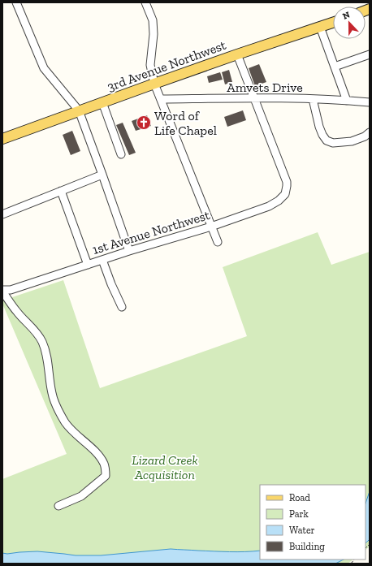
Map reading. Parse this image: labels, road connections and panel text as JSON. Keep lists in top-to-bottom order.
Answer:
{
  "streets": {
    "main road": ["3rd Avenue Northwest"],
    "street": ["Amvets Drive", "1st Avenue Northwest"]
  },
  "crossings": [
    ["3rd Avenue Northwest", "1st Avenue Northwest"],
    ["Amvets Drive", "1st Avenue Northwest"]
  ],
  "parks": ["Lizard Creek Acquisition"],
  "places": {
    "church": ["Word of Life Chapel"]
  },
  "legend": [
    "Road",
    "Park",
    "Water",
    "Building"
  ],
  "north": "top"
}
